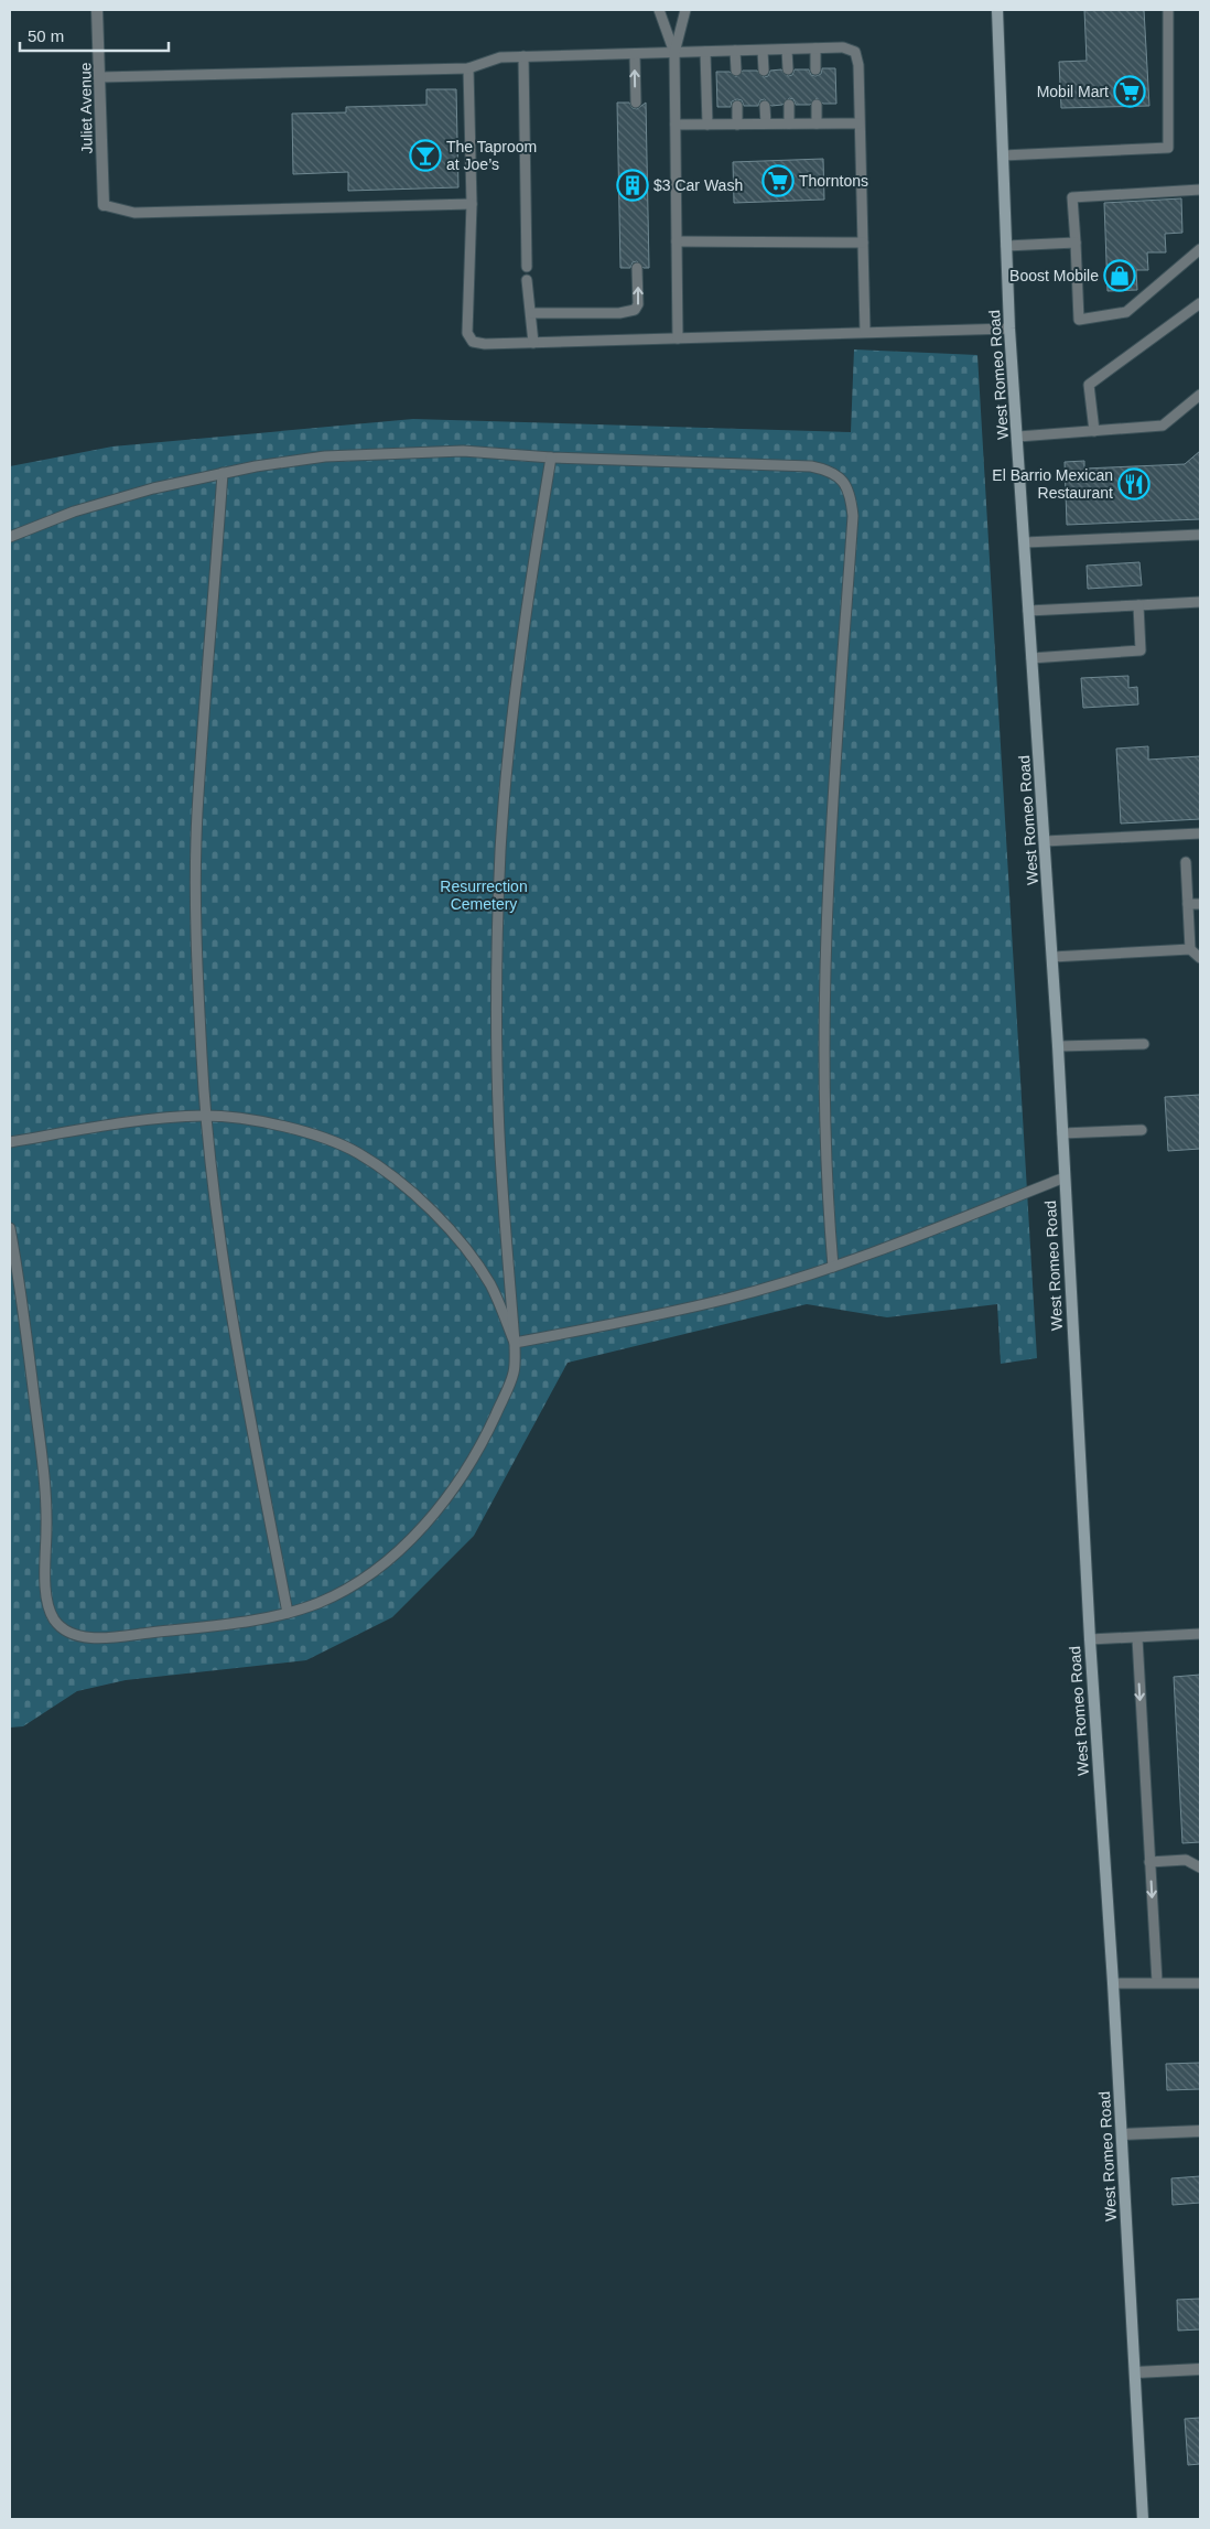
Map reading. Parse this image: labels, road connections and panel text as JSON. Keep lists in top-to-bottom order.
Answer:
{
  "streets": {
    "main road": ["West Romeo Road"],
    "street": ["Juliet Avenue"]
  },
  "parks": ["Resurrection Cemetery"],
  "places": {
    "supermarket": ["Mobil Mart", "Thorntons"],
    "bar": ["The Taproom at Joe’s"],
    "building": ["$3 Car Wash"],
    "shop": ["Boost Mobile"],
    "restaurant": ["El Barrio Mexican Restaurant"]
  },
  "scale_bar": "50 m"
}
